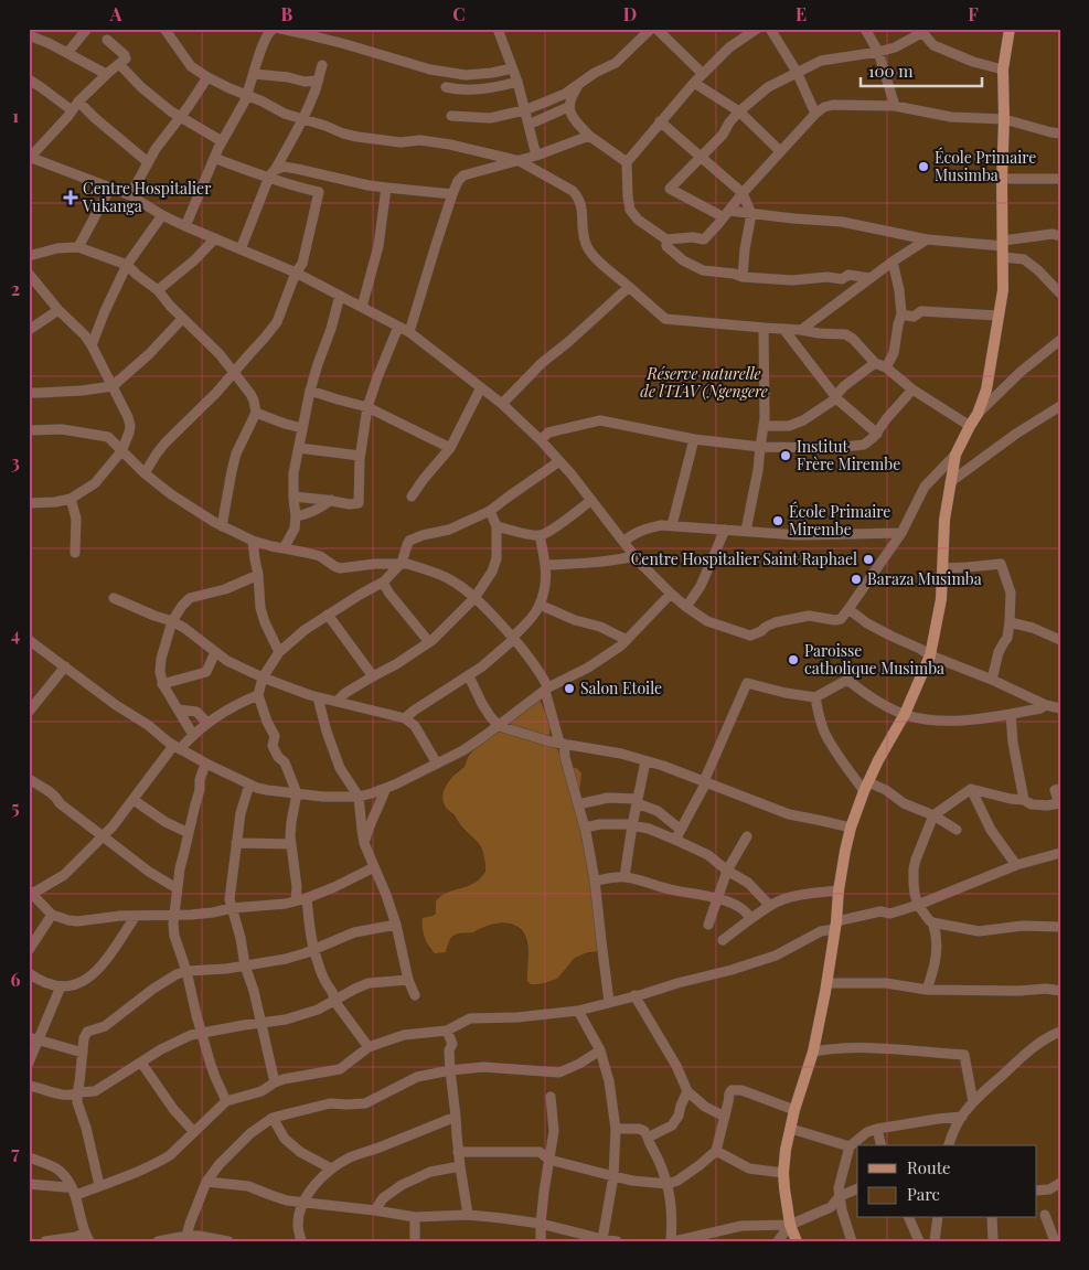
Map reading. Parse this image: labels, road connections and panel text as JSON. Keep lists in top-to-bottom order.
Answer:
{
  "parks": ["Réserve naturelle de l'ITAV (Ngengere"],
  "places": {
    "other": [
      "École Primaire Musimba",
      "Institut Frère Mirembe",
      "École Primaire Mirembe",
      "Centre Hospitalier Saint Raphael",
      "Baraza Musimba",
      "Paroisse catholique Musimba",
      "Salon Etoile"
    ],
    "health": ["Centre Hospitalier Vukanga"]
  },
  "legend": ["Route", "Parc"],
  "scale_bar": "100 m",
  "grid": {
    "columns": [
      "A",
      "B",
      "C",
      "D",
      "E",
      "F"
    ],
    "rows": [
      "1",
      "2",
      "3",
      "4",
      "5",
      "6",
      "7"
    ]
  }
}
